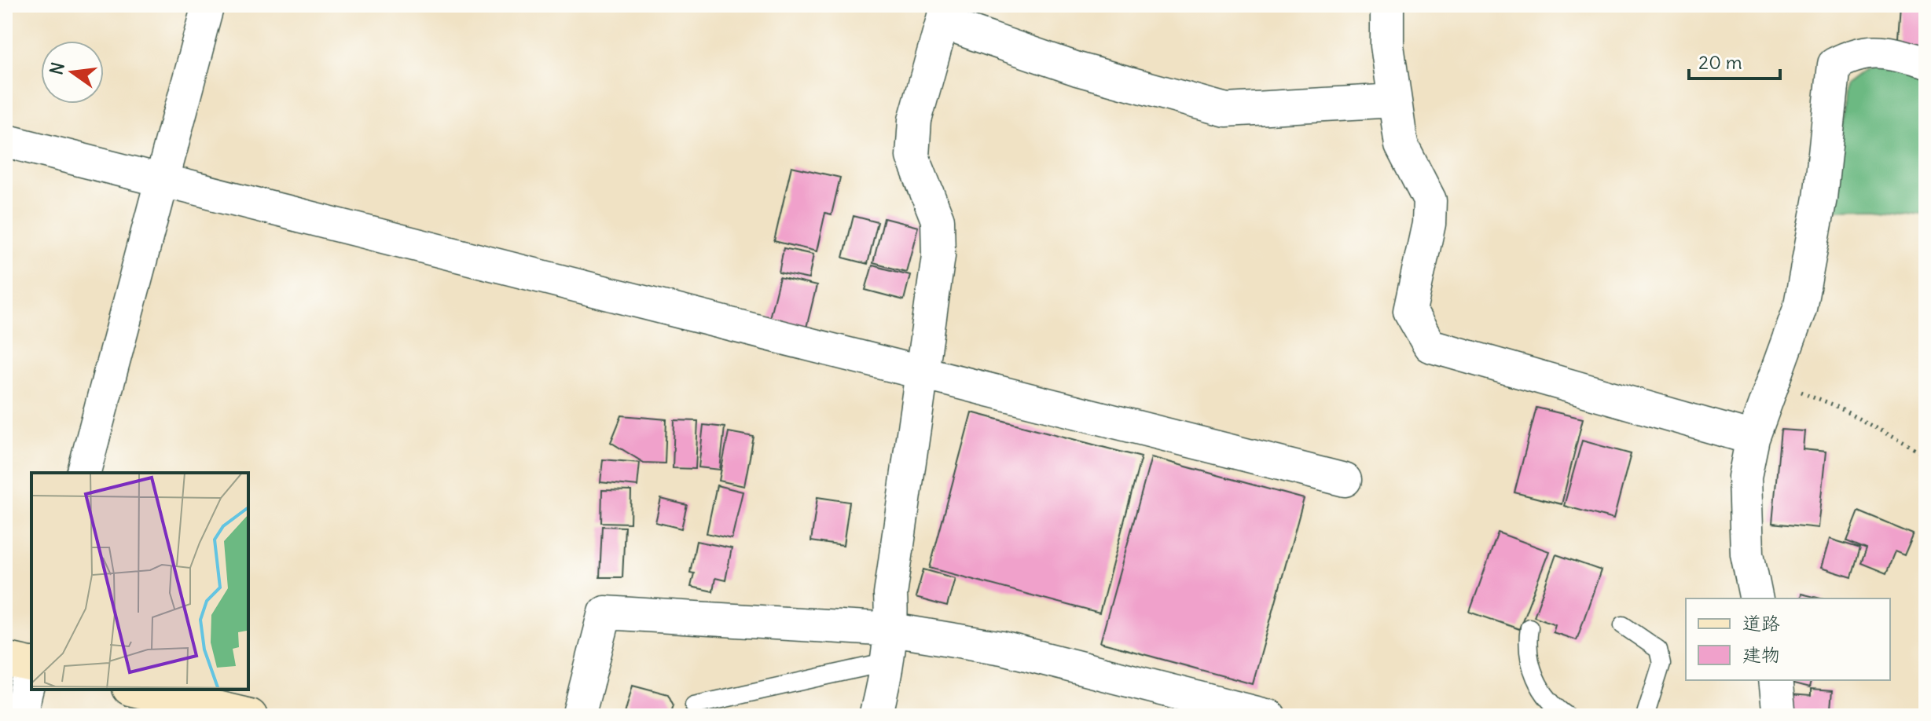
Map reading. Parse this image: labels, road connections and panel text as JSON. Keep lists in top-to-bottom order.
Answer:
{
  "legend": ["道路", "建物"],
  "scale_bar": "20 m",
  "north": "left"
}
